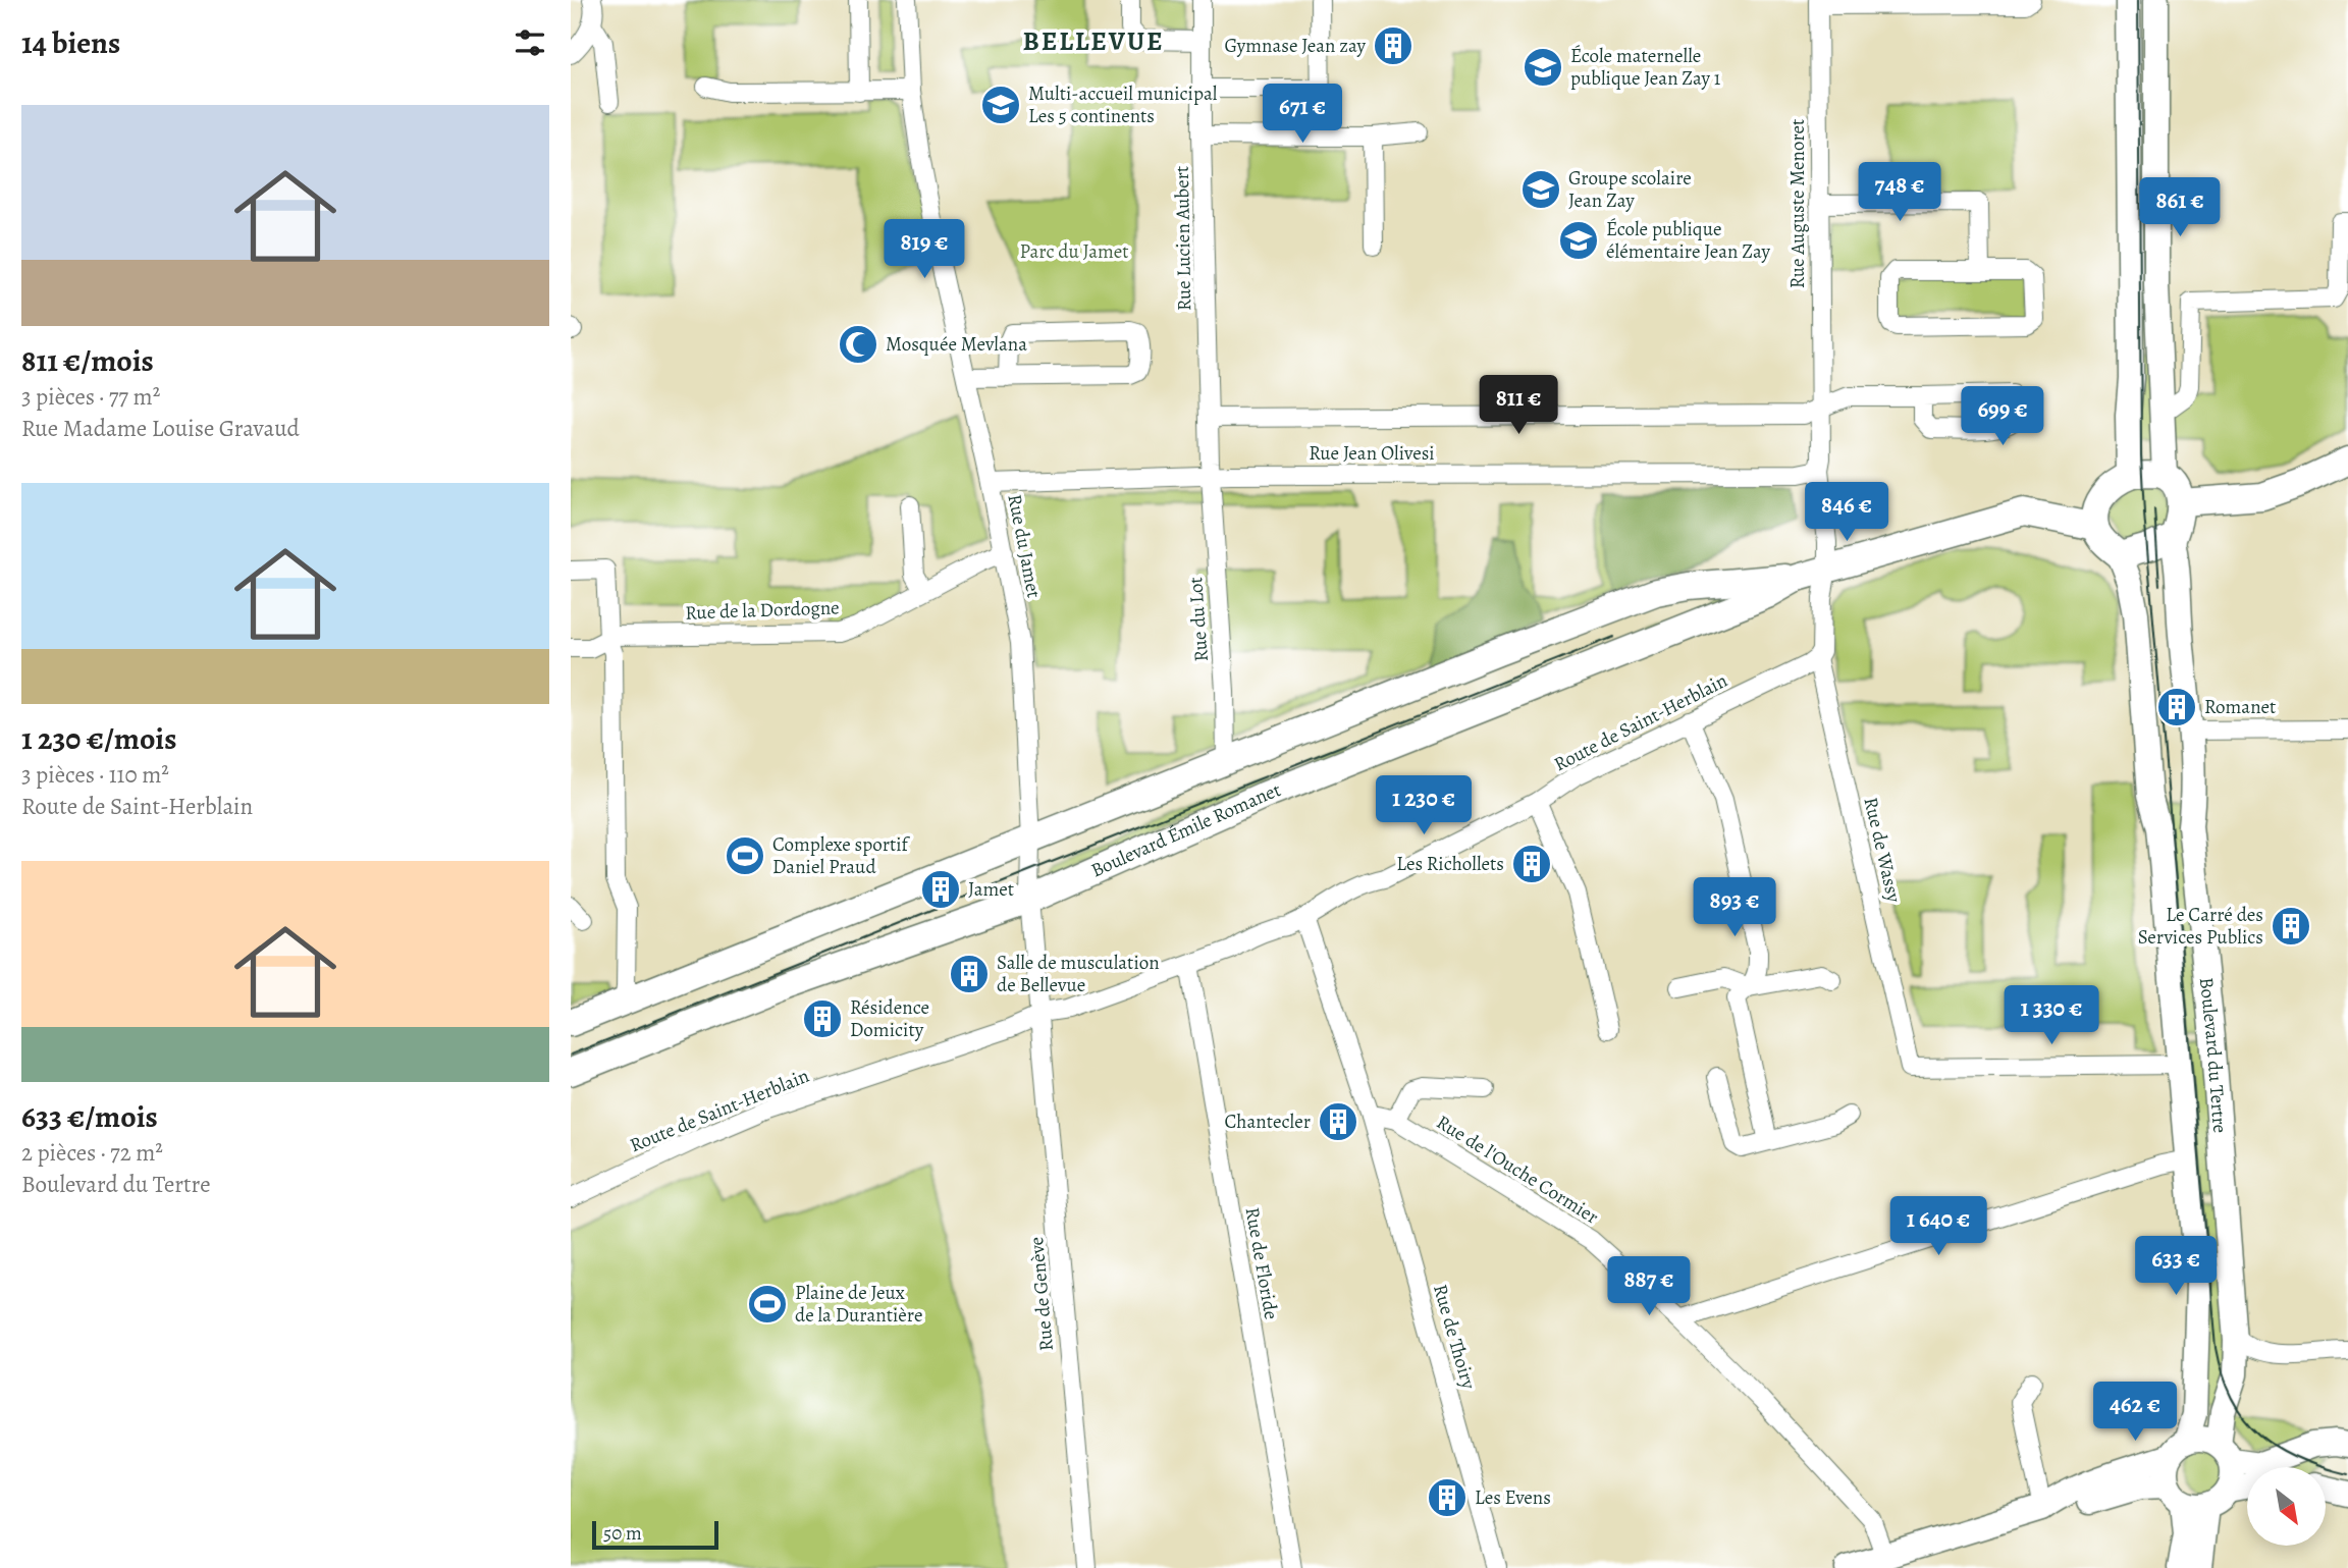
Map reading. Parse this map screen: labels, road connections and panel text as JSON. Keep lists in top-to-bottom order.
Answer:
{
  "streets": {
    "main road": ["Boulevard Émile Romanet", "Boulevard du Tertre"],
    "street": [
      "Rue Auguste Menoret",
      "Rue Lucien Aubert",
      "Rue Jean Olivesi",
      "Rue du Jamet",
      "Rue de la Dordogne",
      "Rue du Lot",
      "Route de Saint-Herblain",
      "Rue de Wassy",
      "Rue de l'Ouche Cormier",
      "Rue de Floride",
      "Rue de Genève",
      "Rue de Thoiry"
    ]
  },
  "crossings": [
    ["Rue Lucien Aubert", "Rue Jean Olivesi"],
    ["Rue Lucien Aubert", "Rue du Lot"],
    ["Rue Jean Olivesi", "Rue du Jamet"],
    ["Rue Jean Olivesi", "Rue du Lot"],
    ["Rue du Jamet", "Rue de la Dordogne"],
    ["Rue du Jamet", "Route de Saint-Herblain"],
    ["Rue du Jamet", "Boulevard Émile Romanet"],
    ["Rue du Jamet", "Rue de Genève"],
    ["Rue du Lot", "Boulevard Émile Romanet"],
    ["Route de Saint-Herblain", "Rue de Wassy"],
    ["Route de Saint-Herblain", "Rue de Floride"],
    ["Route de Saint-Herblain", "Rue de Genève"],
    ["Boulevard Émile Romanet", "Boulevard du Tertre"],
    ["Rue de Wassy", "Boulevard du Tertre"],
    ["Rue de l'Ouche Cormier", "Rue de Thoiry"]
  ],
  "districts": ["BELLEVUE"],
  "parks": ["Parc du Jamet"],
  "places": {
    "building": [
      "Gymnase Jean zay",
      "Romanet",
      "Les Richollets",
      "Jamet",
      "Le Carré des Services Publics",
      "Salle de musculation de Bellevue",
      "Résidence Domicity",
      "Chantecler",
      "Les Evens"
    ],
    "school or university": [
      "École maternelle publique Jean Zay 1",
      "Multi-accueil municipal Les 5 continents",
      "Groupe scolaire Jean Zay",
      "École publique élémentaire Jean Zay"
    ],
    "mosque": ["Mosquée Mevlana"],
    "sports": ["Complexe sportif Daniel Praud", "Plaine de Jeux de la Durantière"]
  },
  "scale_bar": "50 m",
  "north": "bottom right",
  "page": {
    "heading": "14 biens",
    "price": [
      "671 €",
      "748 €",
      "861 €",
      "819 €",
      "811 €",
      "699 €",
      "846 €",
      "1 230 €",
      "893 €",
      "1 330 €",
      "1 640 €",
      "633 €",
      "887 €",
      "462 €"
    ],
    "list": [
      {
        "name": "811 €/mois",
        "note": "3 pièces · 77 m² · Rue Madame Louise Gravaud"
      },
      {
        "name": "1 230 €/mois",
        "note": "3 pièces · 110 m² · Route de Saint-Herblain"
      },
      {
        "name": "633 €/mois",
        "note": "2 pièces · 72 m² · Boulevard du Tertre"
      }
    ],
    "scale": "50 m"
  }
}
